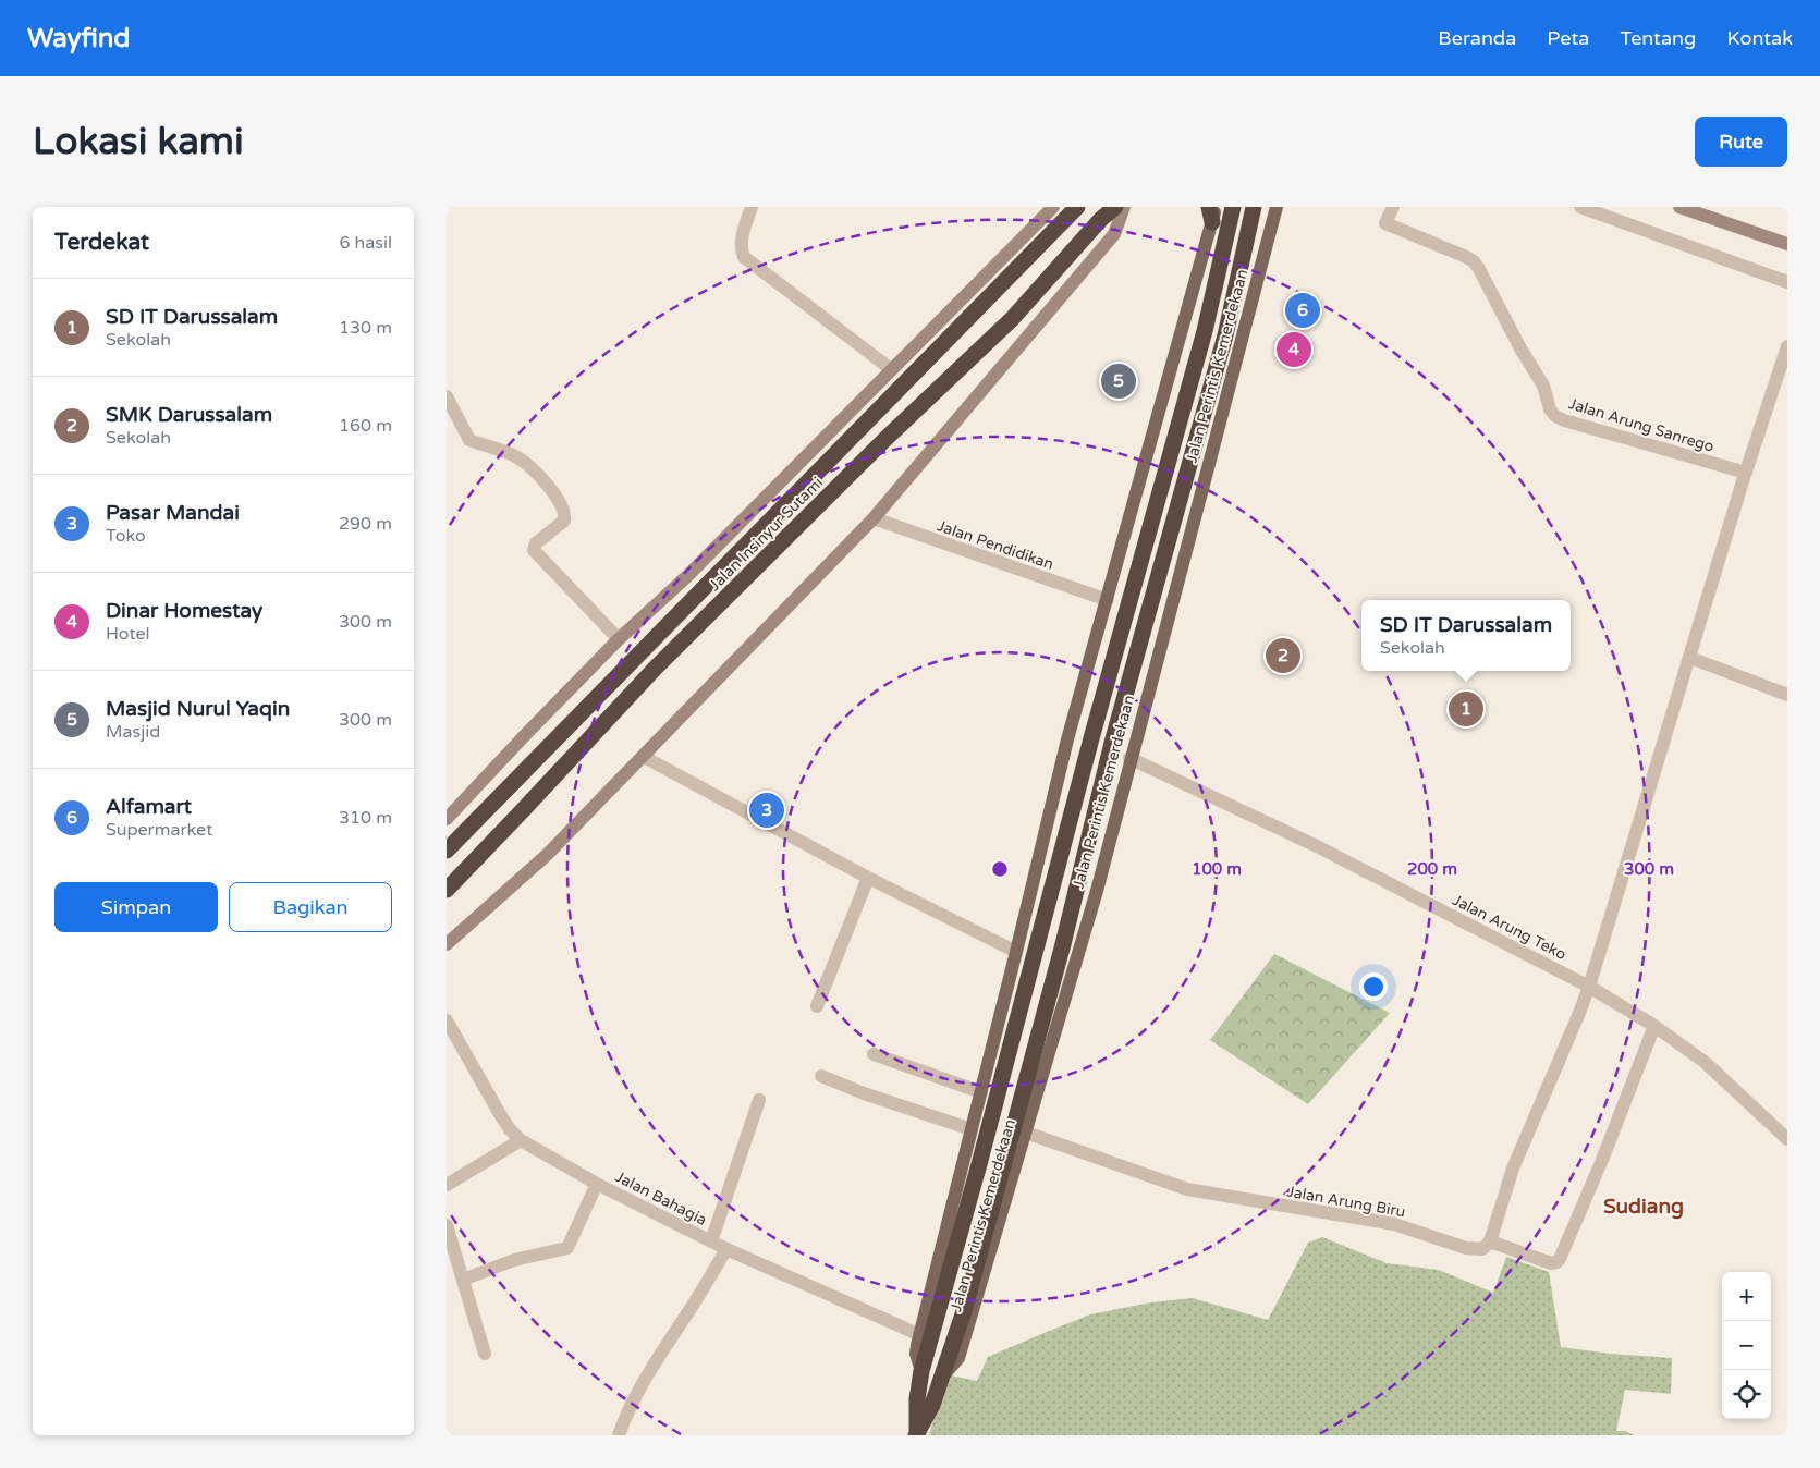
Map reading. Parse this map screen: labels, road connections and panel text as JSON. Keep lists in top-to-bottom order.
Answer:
{
  "streets": {
    "highway": ["Jalan Perintis Kemerdekaan", "Jalan Insinyur Sutami"],
    "street": [
      "Jalan Arung Sanrego",
      "Jalan Pendidikan",
      "Jalan Arung Teko",
      "Jalan Bahagia",
      "Jalan Arung Biru"
    ]
  },
  "crossings": [
    ["Jalan Perintis Kemerdekaan", "Jalan Pendidikan"],
    ["Jalan Perintis Kemerdekaan", "Jalan Arung Teko"],
    ["Jalan Perintis Kemerdekaan", "Jalan Bahagia"],
    ["Jalan Perintis Kemerdekaan", "Jalan Arung Biru"]
  ],
  "districts": ["Sudiang"],
  "page": {
    "header": "Wayfind",
    "nav": [
      "Beranda",
      "Peta",
      "Tentang",
      "Kontak"
    ],
    "buttons": [
      "Rute",
      ["Simpan", "Bagikan"]
    ],
    "title": "Lokasi kami",
    "heading": ["Terdekat", "6 hasil"],
    "list": [
      {
        "mark": "1",
        "name": "SD IT Darussalam",
        "note": "Sekolah",
        "value": "130 m"
      },
      {
        "mark": "2",
        "name": "SMK Darussalam",
        "note": "Sekolah",
        "value": "160 m"
      },
      {
        "mark": "3",
        "name": "Pasar Mandai",
        "note": "Toko",
        "value": "290 m"
      },
      {
        "mark": "4",
        "name": "Dinar Homestay",
        "note": "Hotel",
        "value": "300 m"
      },
      {
        "mark": "5",
        "name": "Masjid Nurul Yaqin",
        "note": "Masjid",
        "value": "300 m"
      },
      {
        "mark": "6",
        "name": "Alfamart",
        "note": "Supermarket",
        "value": "310 m"
      }
    ],
    "pins": [
      "6",
      "4",
      "5",
      "2",
      "1",
      "3"
    ],
    "popup": ["SD IT Darussalam", "Sekolah"],
    "map_buttons": ["+", "−"]
  },
  "rings": ["100 m", "200 m", "300 m"]
}
